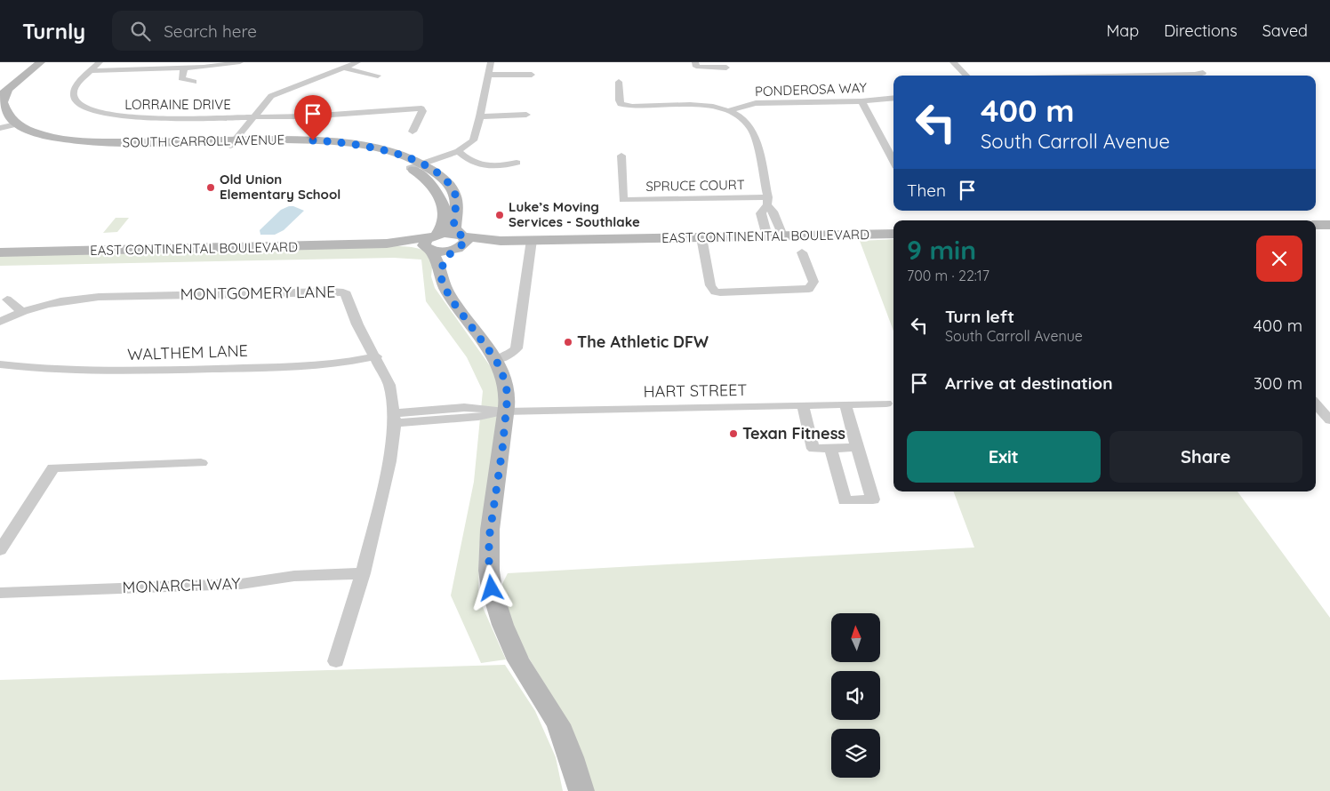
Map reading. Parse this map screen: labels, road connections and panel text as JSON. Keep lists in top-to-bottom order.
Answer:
{
  "streets": {
    "main road": ["SOUTH CARROLL AVENUE", "EAST CONTINENTAL BOULEVARD"],
    "street": [
      "PONDEROSA WAY",
      "LORRAINE DRIVE",
      "SPRUCE COURT",
      "MONTGOMERY LANE",
      "WALTHEM LANE",
      "HART STREET",
      "MONARCH WAY"
    ]
  },
  "crossings": [
    ["SOUTH CARROLL AVENUE", "EAST CONTINENTAL BOULEVARD"],
    ["MONTGOMERY LANE", "WALTHEM LANE"],
    ["MONTGOMERY LANE", "HART STREET"],
    ["MONTGOMERY LANE", "MONARCH WAY"]
  ],
  "places": [
    "Old Union Elementary School",
    "Luke’s Moving Services - Southlake",
    "The Athletic DFW",
    "Texan Fitness"
  ],
  "north": "top",
  "page": {
    "header": "Turnly",
    "search": "Search here",
    "nav": ["Map", "Directions", "Saved"],
    "turn": ["400 m", "South Carroll Avenue"],
    "then": "Then",
    "heading": ["9 min", "700 m · 22:17"],
    "list": [
      {
        "name": "Turn left",
        "note": "South Carroll Avenue",
        "value": "400 m"
      },
      {
        "name": "Arrive at destination",
        "value": "300 m"
      }
    ],
    "buttons": ["Exit", "Share"]
  }
}
